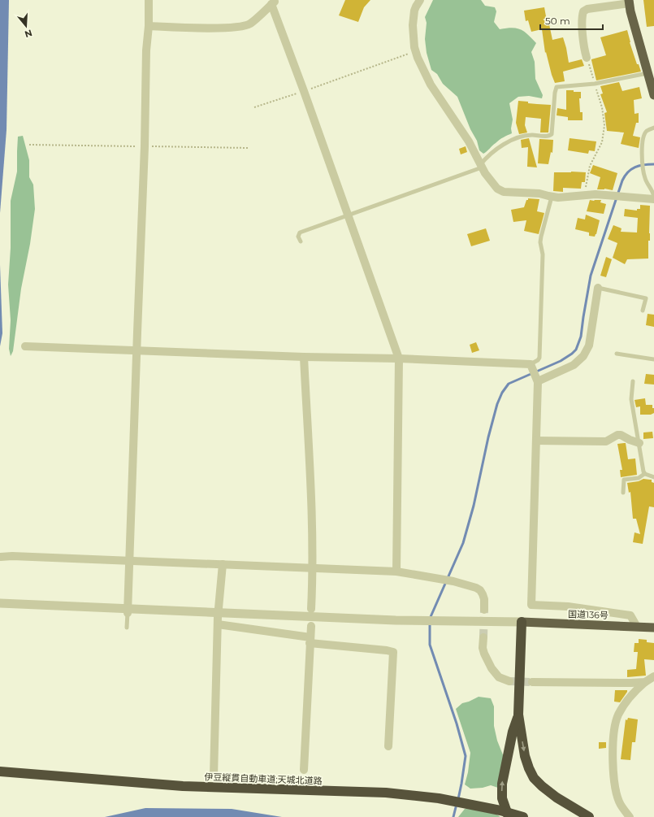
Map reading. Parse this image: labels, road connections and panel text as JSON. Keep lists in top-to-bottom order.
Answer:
{
  "streets": {
    "highway": ["国道136号", "伊豆縦貫自動車道;天城北道路"]
  },
  "scale_bar": "50 m",
  "north": "bottom"
}
